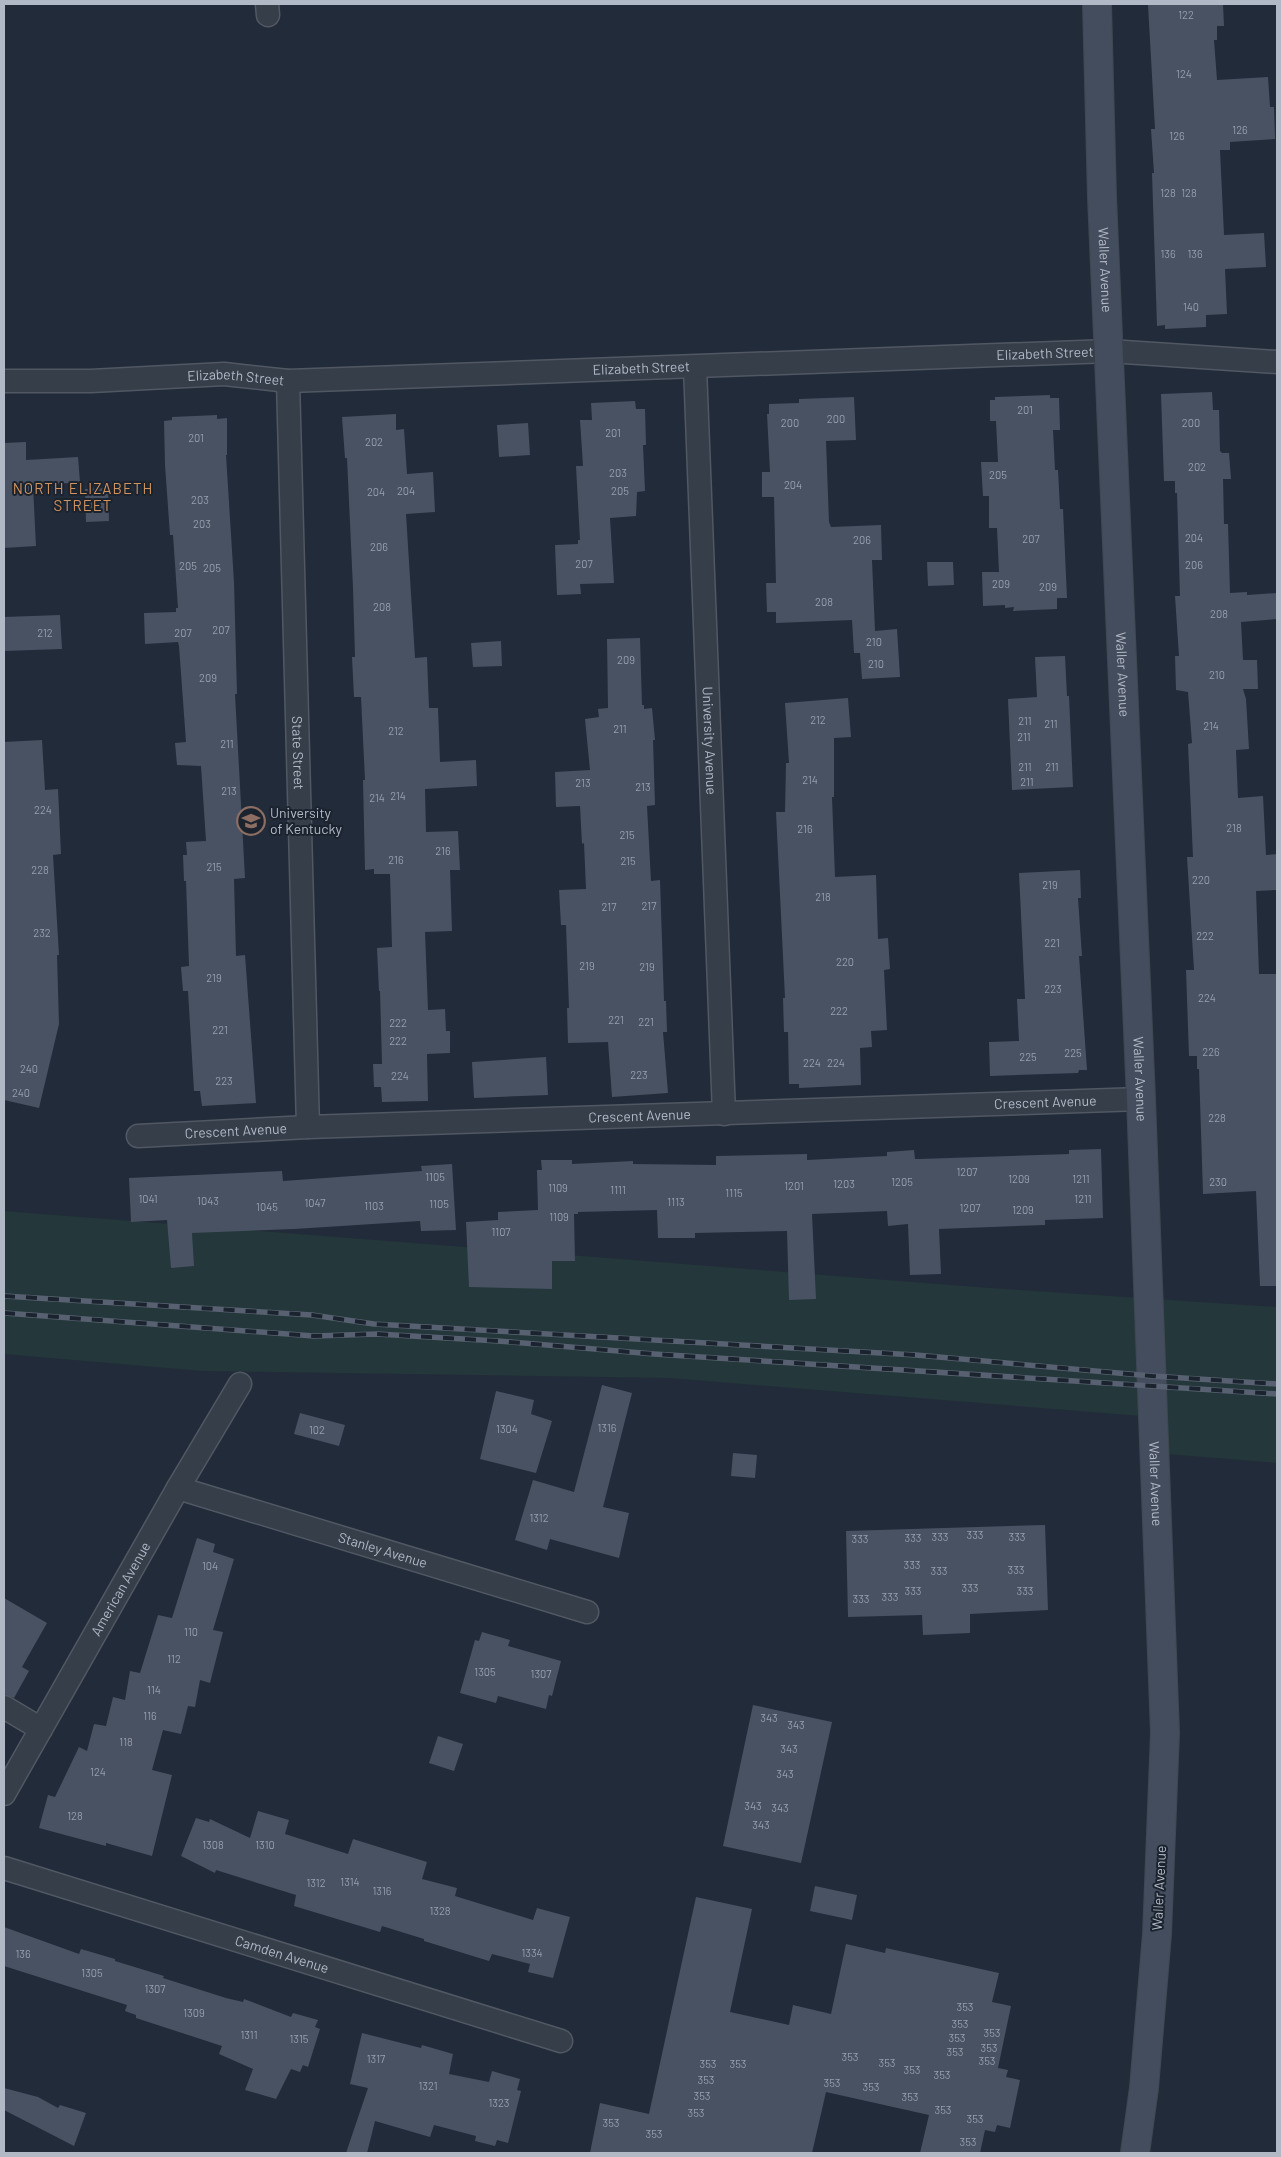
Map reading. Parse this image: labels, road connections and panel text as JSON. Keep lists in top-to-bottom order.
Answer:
{
  "streets": {
    "main road": ["Waller Avenue"],
    "street": [
      "Elizabeth Street",
      "University Avenue",
      "State Street",
      "Crescent Avenue",
      "Stanley Avenue",
      "American Avenue",
      "Camden Avenue"
    ]
  },
  "crossings": [
    ["Waller Avenue", "Elizabeth Street"],
    ["Waller Avenue", "Crescent Avenue"],
    ["Elizabeth Street", "University Avenue"],
    ["Elizabeth Street", "State Street"],
    ["University Avenue", "Crescent Avenue"],
    ["State Street", "Crescent Avenue"],
    ["Stanley Avenue", "American Avenue"]
  ],
  "districts": ["NORTH ELIZABETH STREET"],
  "places": {
    "school or university": ["University of Kentucky"]
  },
  "house_numbers": [
    "122",
    "124",
    "126",
    "126",
    "128",
    "128",
    "136",
    "136",
    "140",
    "201",
    "200",
    "200",
    "200",
    "201",
    "201",
    "202",
    "202",
    "203",
    "205",
    "204",
    "204",
    "205",
    "204",
    "203",
    "203",
    "204",
    "207",
    "206",
    "206",
    "207",
    "206",
    "205",
    "205",
    "209",
    "209",
    "208",
    "208",
    "208",
    "207",
    "212",
    "207",
    "210",
    "209",
    "210",
    "210",
    "209",
    "212",
    "211",
    "211",
    "214",
    "211",
    "212",
    "211",
    "211",
    "211",
    "211",
    "214",
    "211",
    "213",
    "213",
    "213",
    "214",
    "214",
    "224",
    "218",
    "216",
    "215",
    "216",
    "216",
    "215",
    "215",
    "228",
    "220",
    "219",
    "218",
    "217",
    "217",
    "232",
    "222",
    "221",
    "220",
    "219",
    "219",
    "219",
    "223",
    "224",
    "222",
    "221",
    "221",
    "222",
    "221",
    "222",
    "226",
    "225",
    "225",
    "224",
    "224",
    "240",
    "223",
    "224",
    "223",
    "240",
    "228",
    "1207",
    "1105",
    "1209",
    "1211",
    "1205",
    "230",
    "1203",
    "1201",
    "1109",
    "1111",
    "1115",
    "1041",
    "1211",
    "1043",
    "1113",
    "1047",
    "1105",
    "1103",
    "1045",
    "1207",
    "1209",
    "1109",
    "1107",
    "1316",
    "1304",
    "102",
    "1312",
    "333",
    "333",
    "333",
    "333",
    "333",
    "333",
    "104",
    "333",
    "333",
    "333",
    "333",
    "333",
    "333",
    "333",
    "110",
    "112",
    "1305",
    "1307",
    "114",
    "116",
    "343",
    "343",
    "118",
    "343",
    "124",
    "343",
    "343",
    "343",
    "128",
    "343",
    "1308",
    "1310",
    "1314",
    "1312",
    "1316",
    "1328",
    "1334",
    "136",
    "1305",
    "1307",
    "353",
    "1309",
    "353",
    "353",
    "1311",
    "353",
    "1315",
    "353",
    "353",
    "353",
    "1317",
    "353",
    "353",
    "353",
    "353",
    "353",
    "353",
    "353",
    "353",
    "1321",
    "353",
    "353",
    "353",
    "1323",
    "353",
    "353",
    "353",
    "353",
    "353",
    "353"
  ]
}
